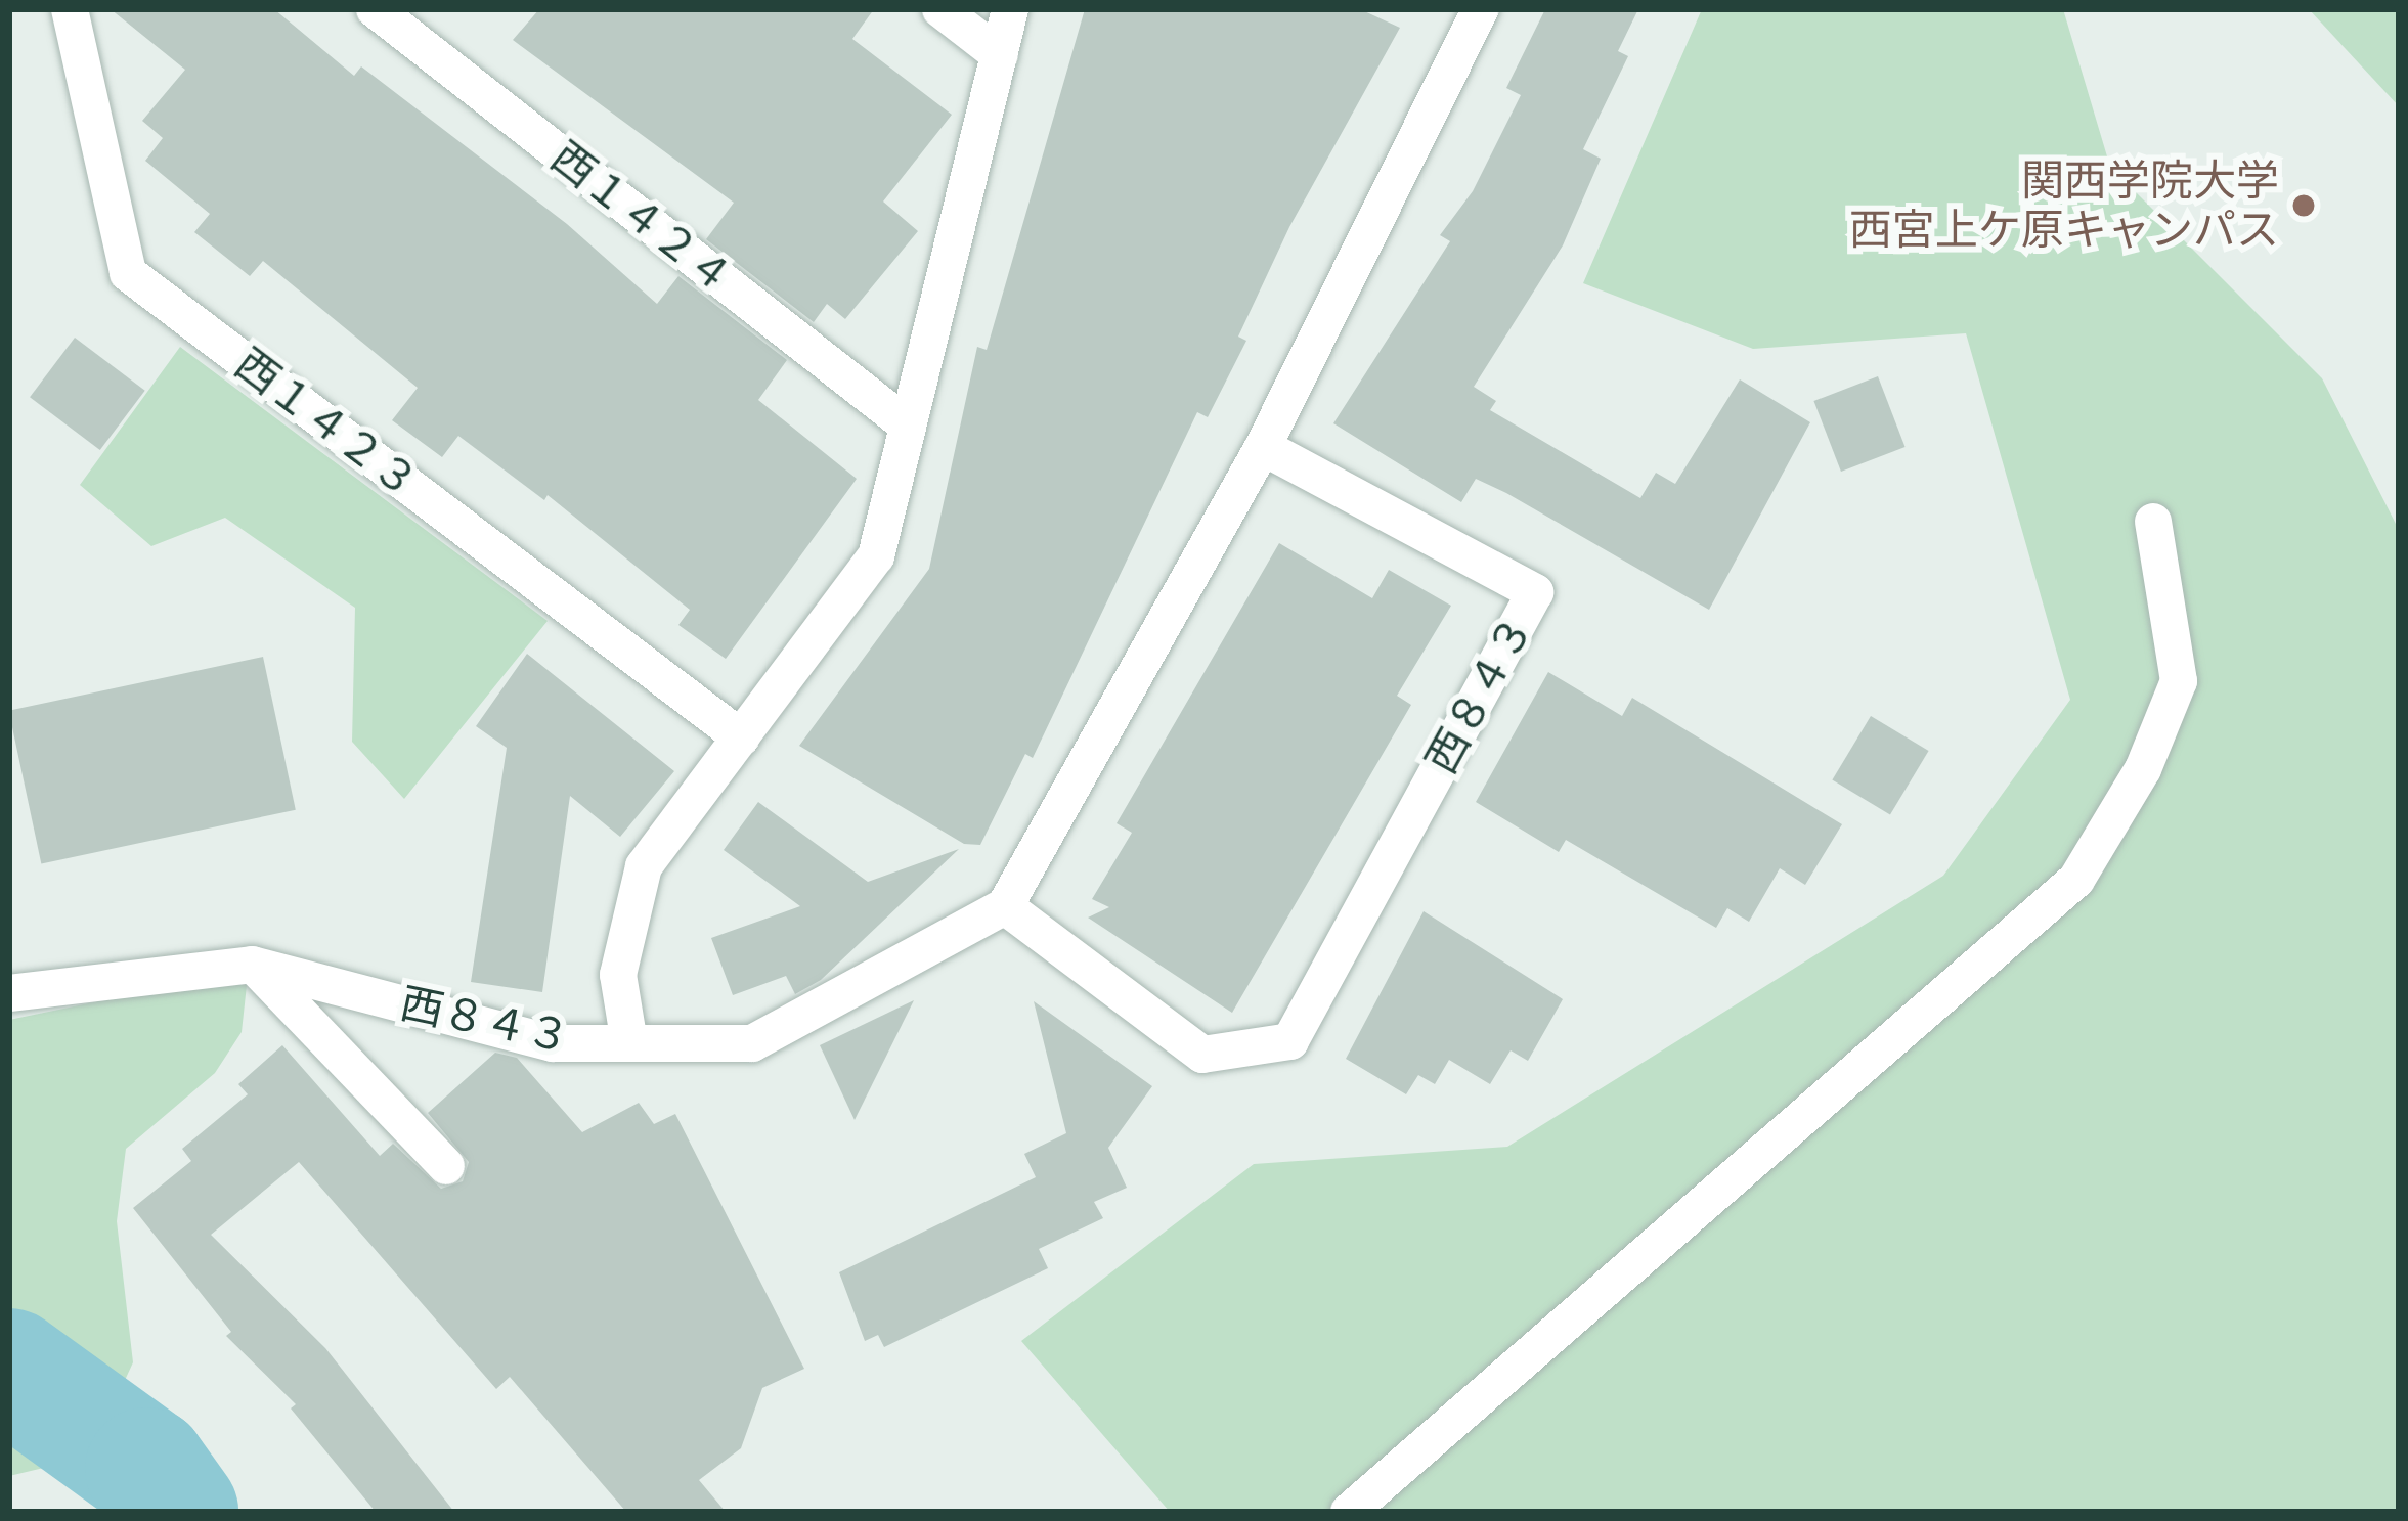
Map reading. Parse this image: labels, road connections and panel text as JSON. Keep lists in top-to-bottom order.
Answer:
{
  "streets": {
    "street": ["西１４２４", "西１４２３", "西８４３"]
  },
  "places": ["関西学院大学 西宮上ケ原キャンパス"]
}
